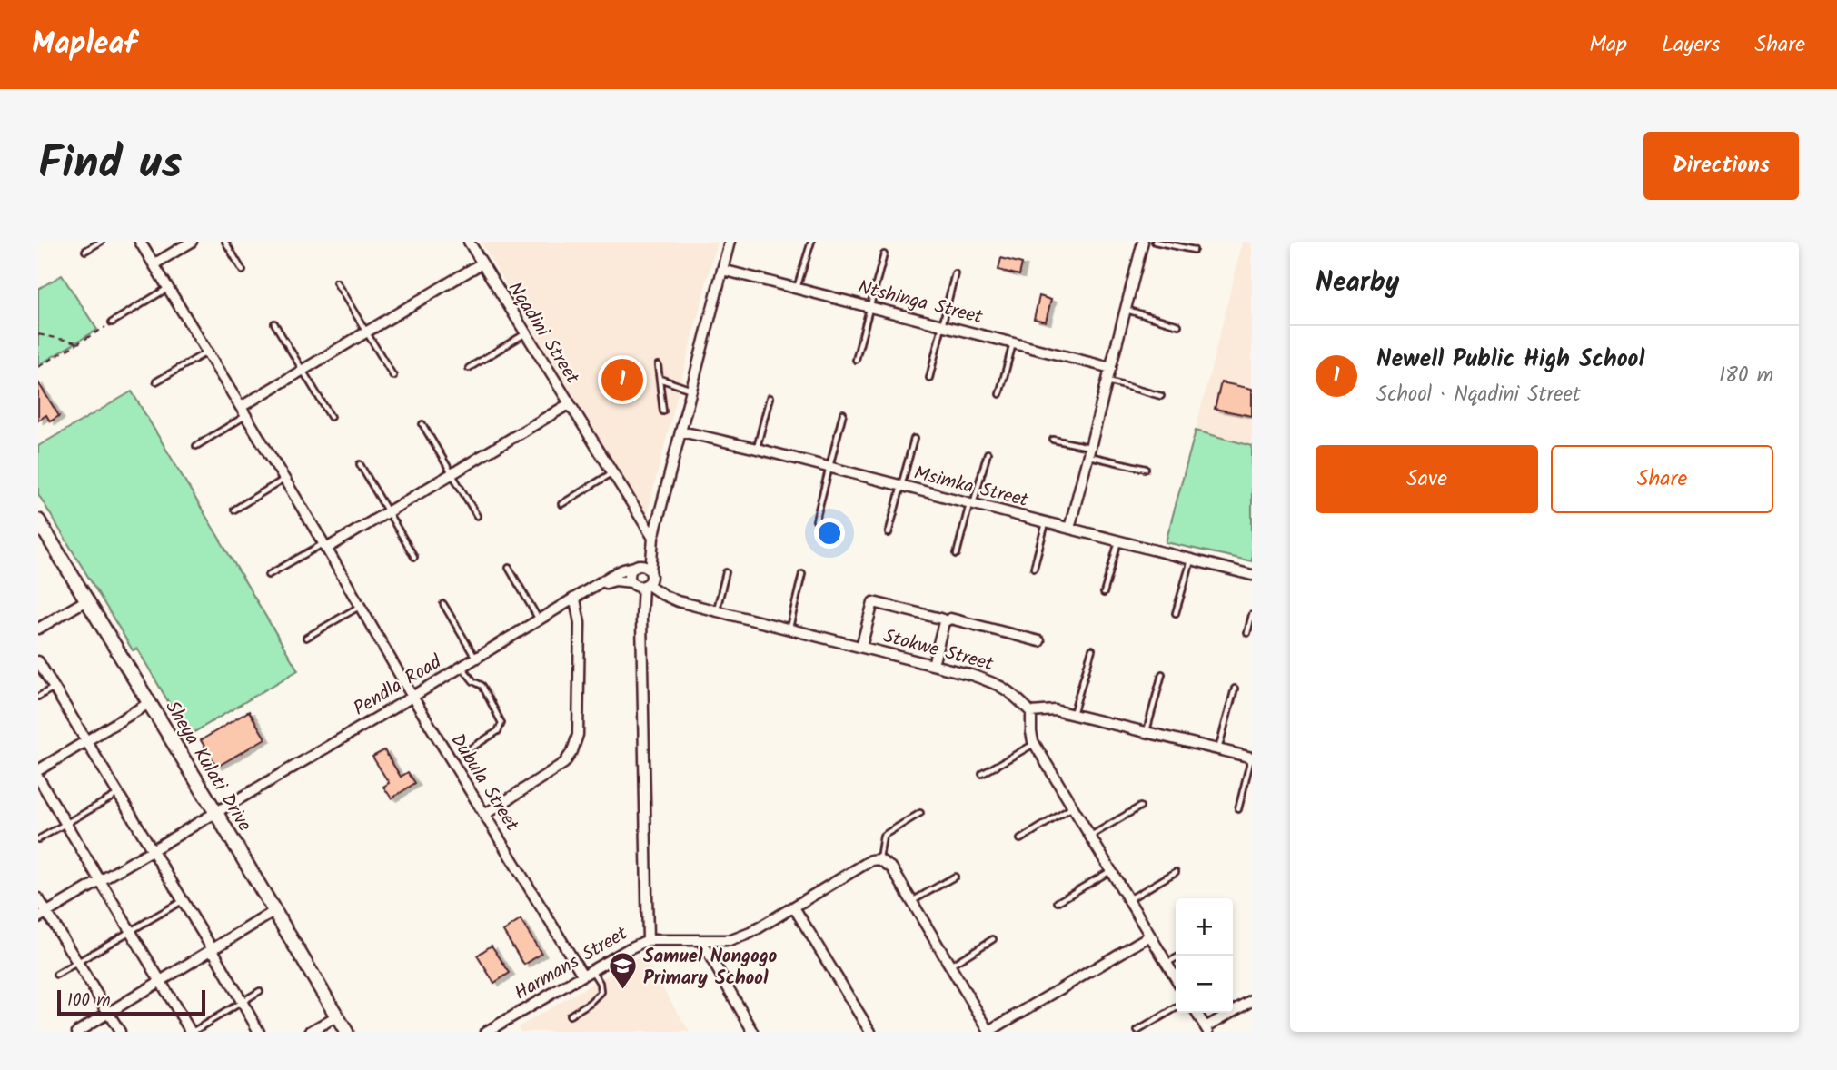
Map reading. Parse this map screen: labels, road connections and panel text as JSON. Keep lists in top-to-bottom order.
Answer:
{
  "streets": {
    "street": [
      "Ntshinga Street",
      "Nqadini Street",
      "Msimka Street",
      "Stokwe Street",
      "Pendla Road",
      "Sheya Kulati Drive",
      "Dubula Street",
      "Harmans Street"
    ]
  },
  "crossings": [
    ["Stokwe Street", "Pendla Road"],
    ["Pendla Road", "Sheya Kulati Drive"],
    ["Pendla Road", "Dubula Street"],
    ["Dubula Street", "Harmans Street"]
  ],
  "places": {
    "school or university": ["Samuel Nongogo Primary School"]
  },
  "scale_bar": "100 m",
  "page": {
    "header": "Mapleaf",
    "nav": ["Map", "Layers", "Share"],
    "title": "Find us",
    "buttons": [
      "Directions",
      ["Save", "Share"]
    ],
    "heading": "Nearby",
    "list": [
      {
        "mark": "1",
        "name": "Newell Public High School",
        "note": "School · Nqadini Street",
        "value": "180 m"
      }
    ],
    "pins": "1",
    "map_buttons": ["+", "−"],
    "scale": "100 m"
  }
}
